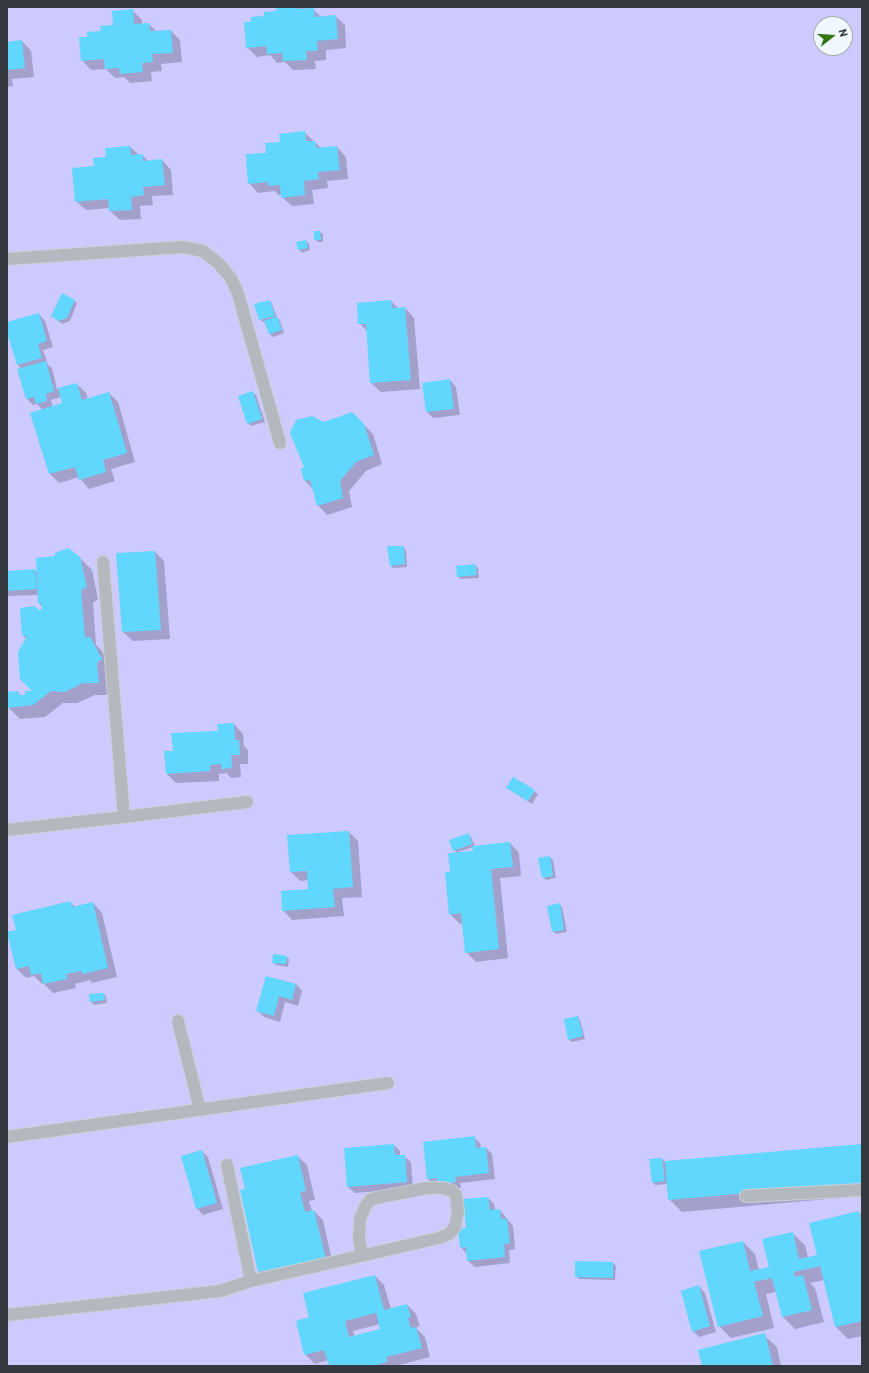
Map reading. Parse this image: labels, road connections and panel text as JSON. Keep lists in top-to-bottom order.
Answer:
{
  "north": "right"
}
